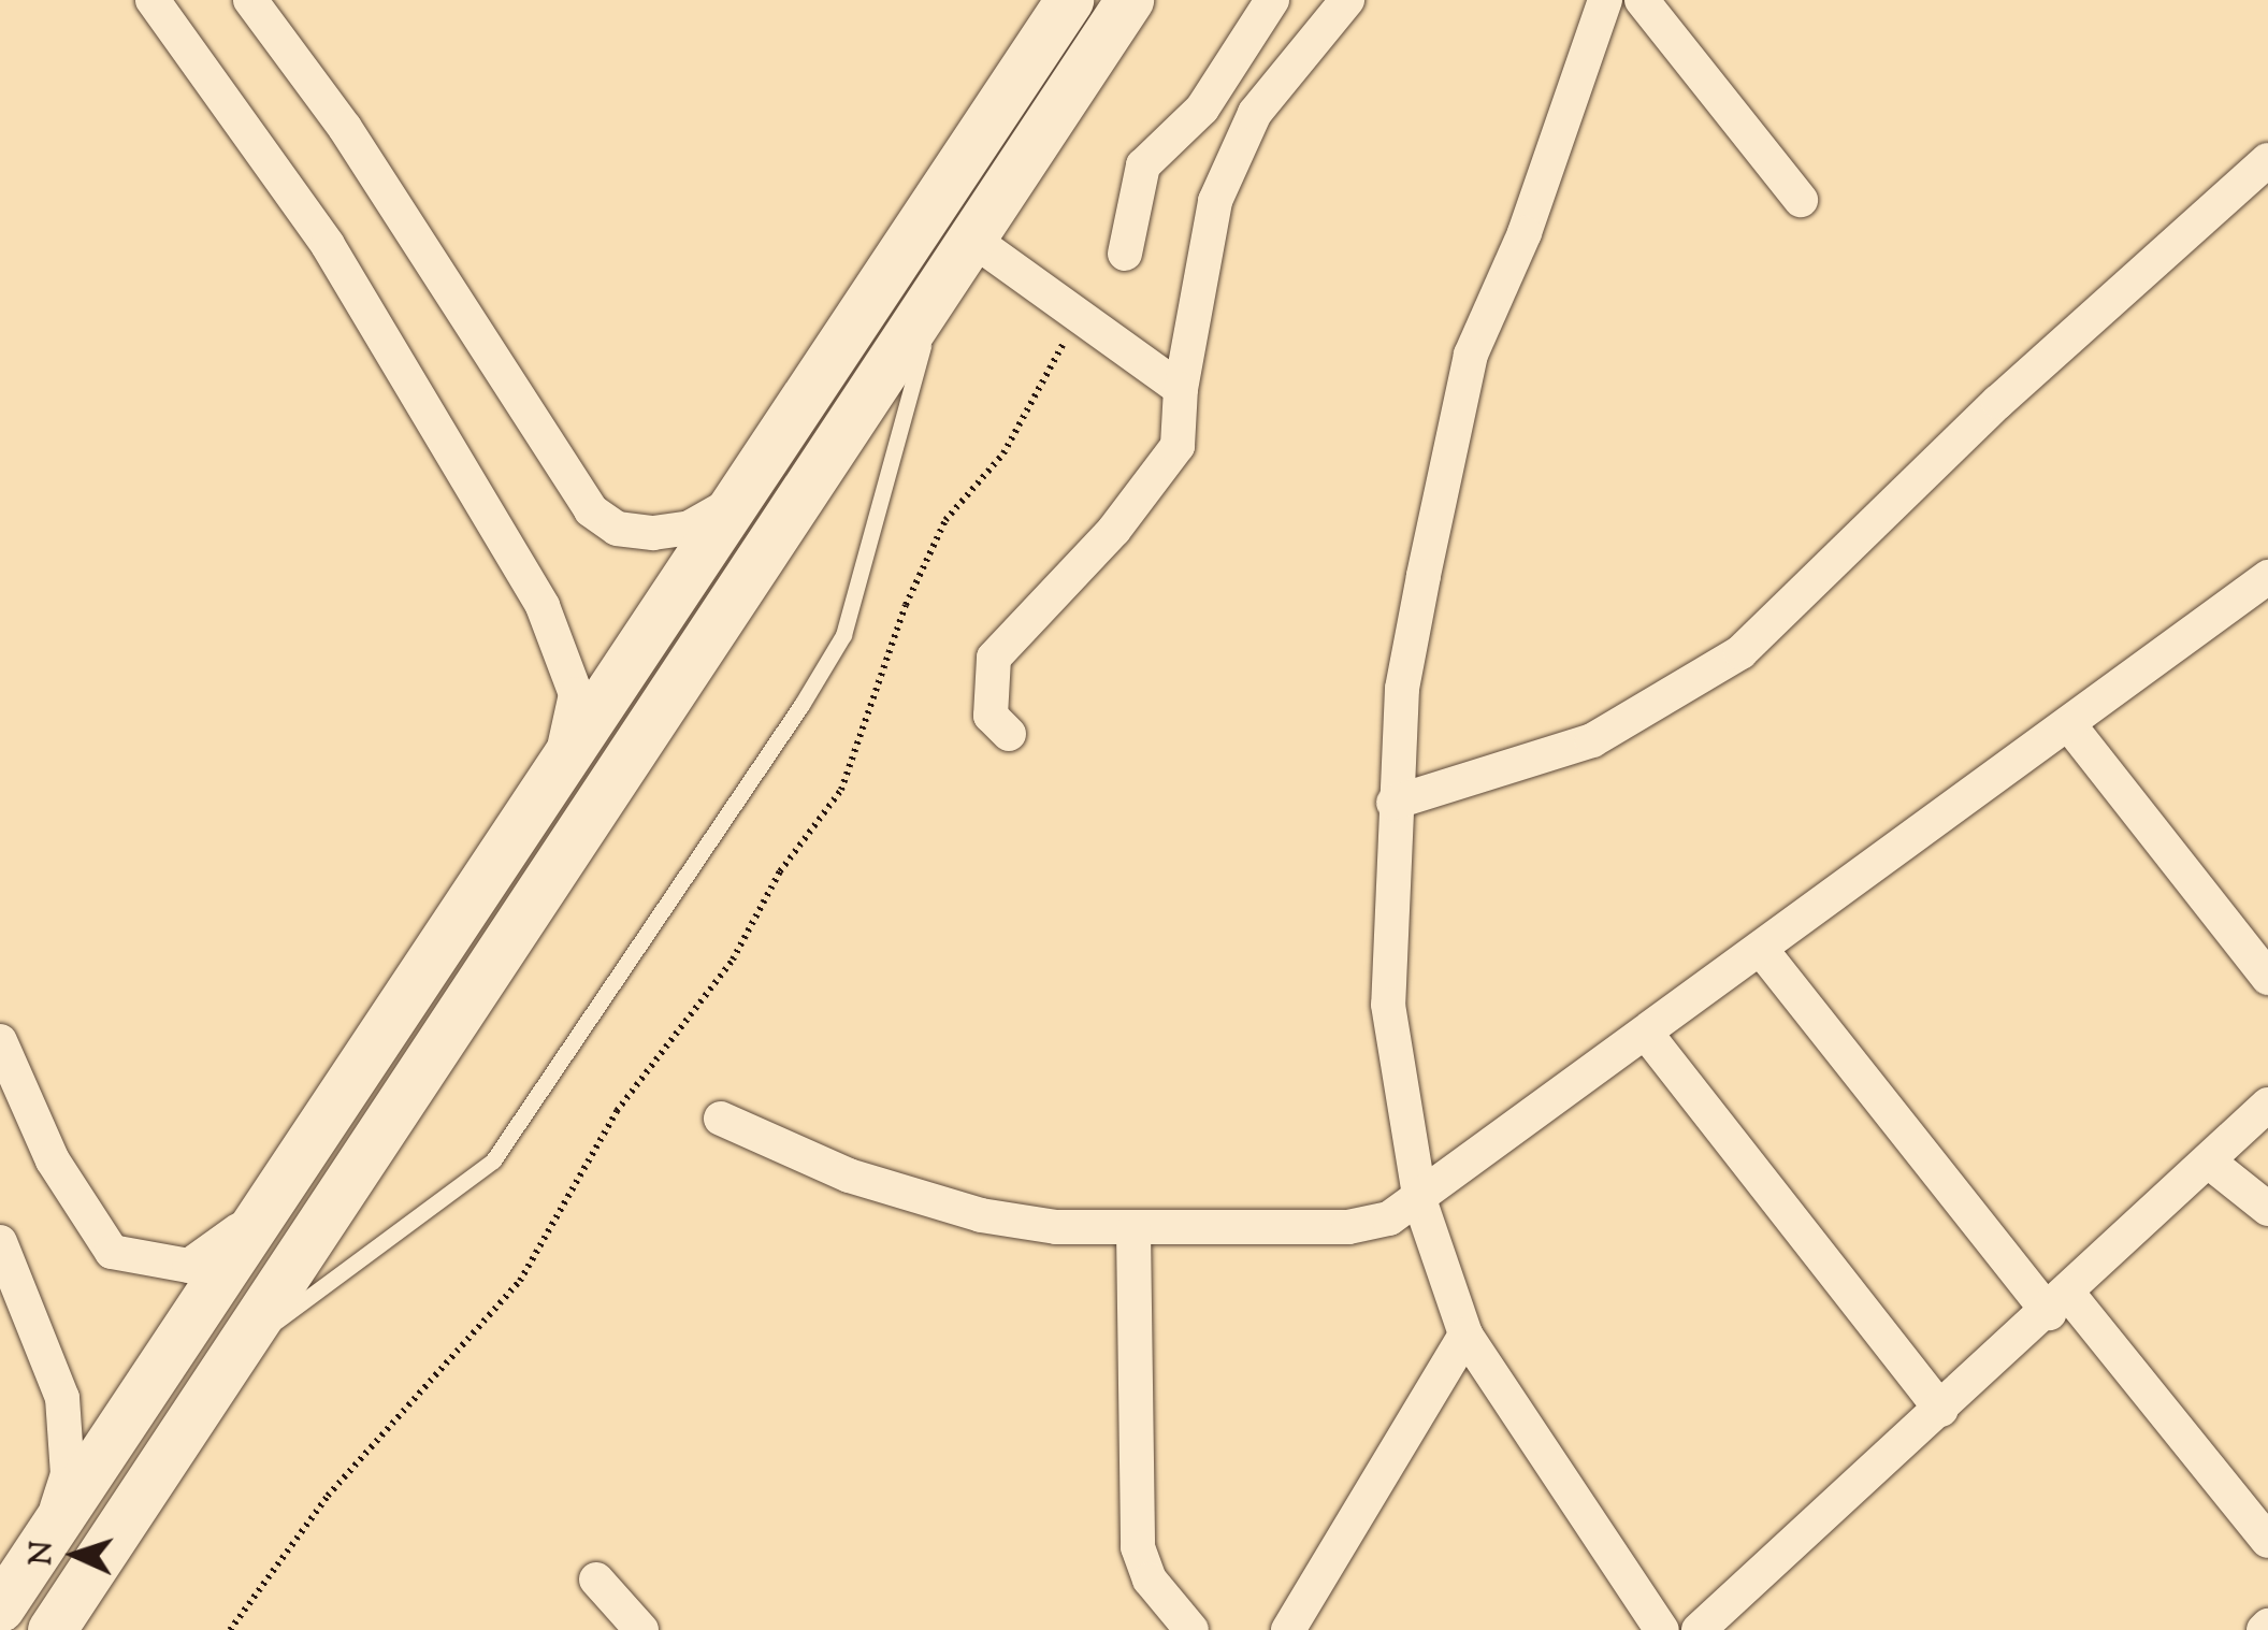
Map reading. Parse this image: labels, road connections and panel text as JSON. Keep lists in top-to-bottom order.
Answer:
{
  "north": "left"
}
